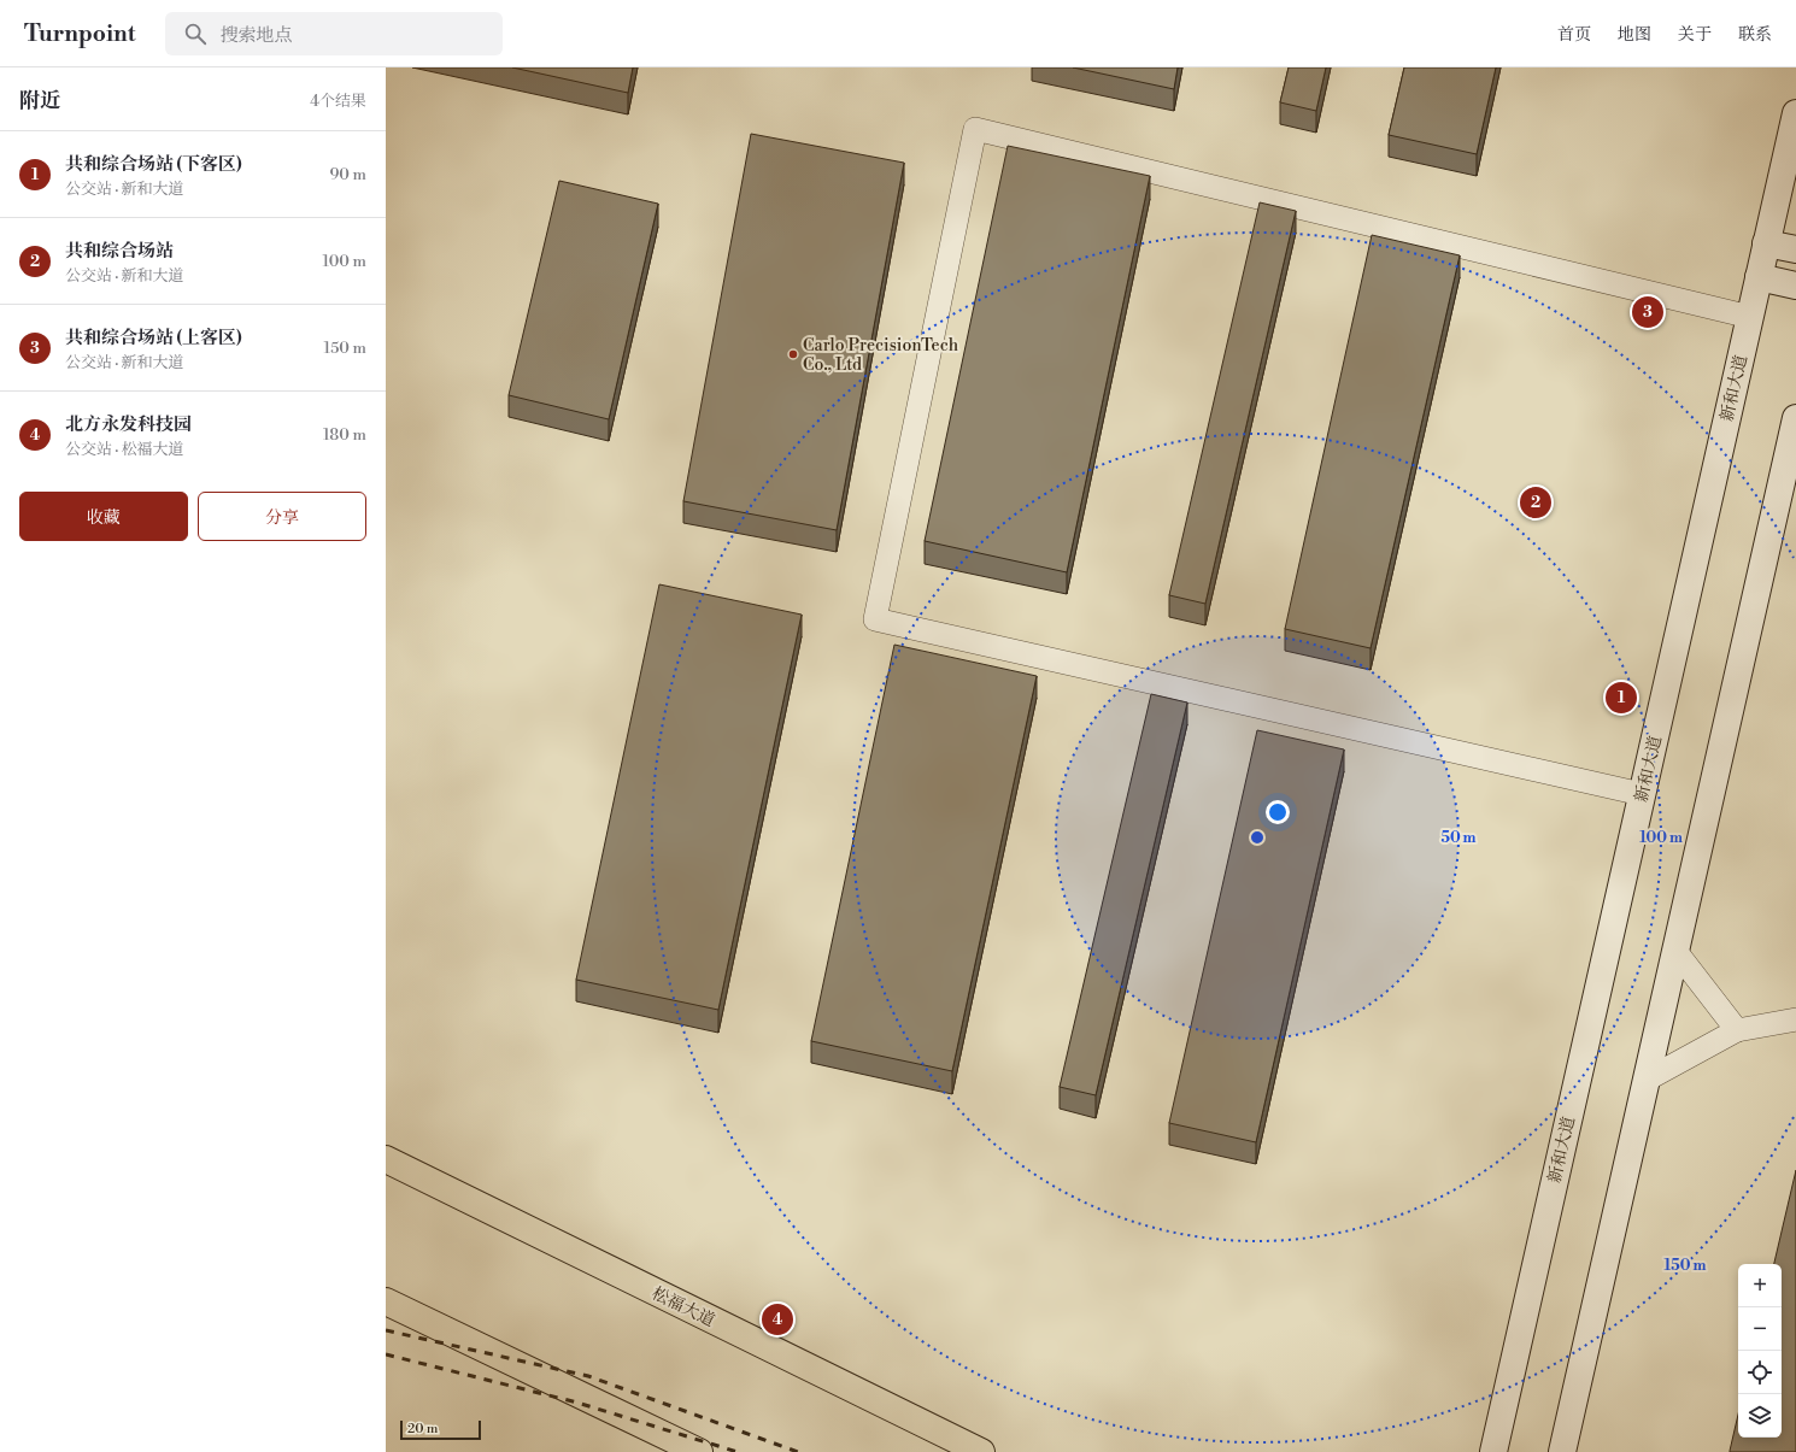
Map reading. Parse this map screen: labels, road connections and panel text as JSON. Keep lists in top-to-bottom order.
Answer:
{
  "streets": {
    "main road": ["新和大道", "松福大道"]
  },
  "places": ["Carlo PrecisionTech Co., Ltd"],
  "scale_bar": "20 m",
  "page": {
    "header": "Turnpoint",
    "search": "搜索地点",
    "nav": [
      "首页",
      "地图",
      "关于",
      "联系"
    ],
    "heading": ["附近", "4个结果"],
    "list": [
      {
        "mark": "1",
        "name": "共和综合场站 (下客区)",
        "note": "公交站 · 新和大道",
        "value": "90 m"
      },
      {
        "mark": "2",
        "name": "共和综合场站",
        "note": "公交站 · 新和大道",
        "value": "100 m"
      },
      {
        "mark": "3",
        "name": "共和综合场站 (上客区)",
        "note": "公交站 · 新和大道",
        "value": "150 m"
      },
      {
        "mark": "4",
        "name": "北方永发科技园",
        "note": "公交站 · 松福大道",
        "value": "180 m"
      }
    ],
    "pins": [
      "3",
      "2",
      "1",
      "4"
    ],
    "buttons": ["收藏", "分享"],
    "map_buttons": ["+", "−"],
    "scale": "20 m"
  },
  "rings": ["50 m", "100 m", "150 m"]
}
